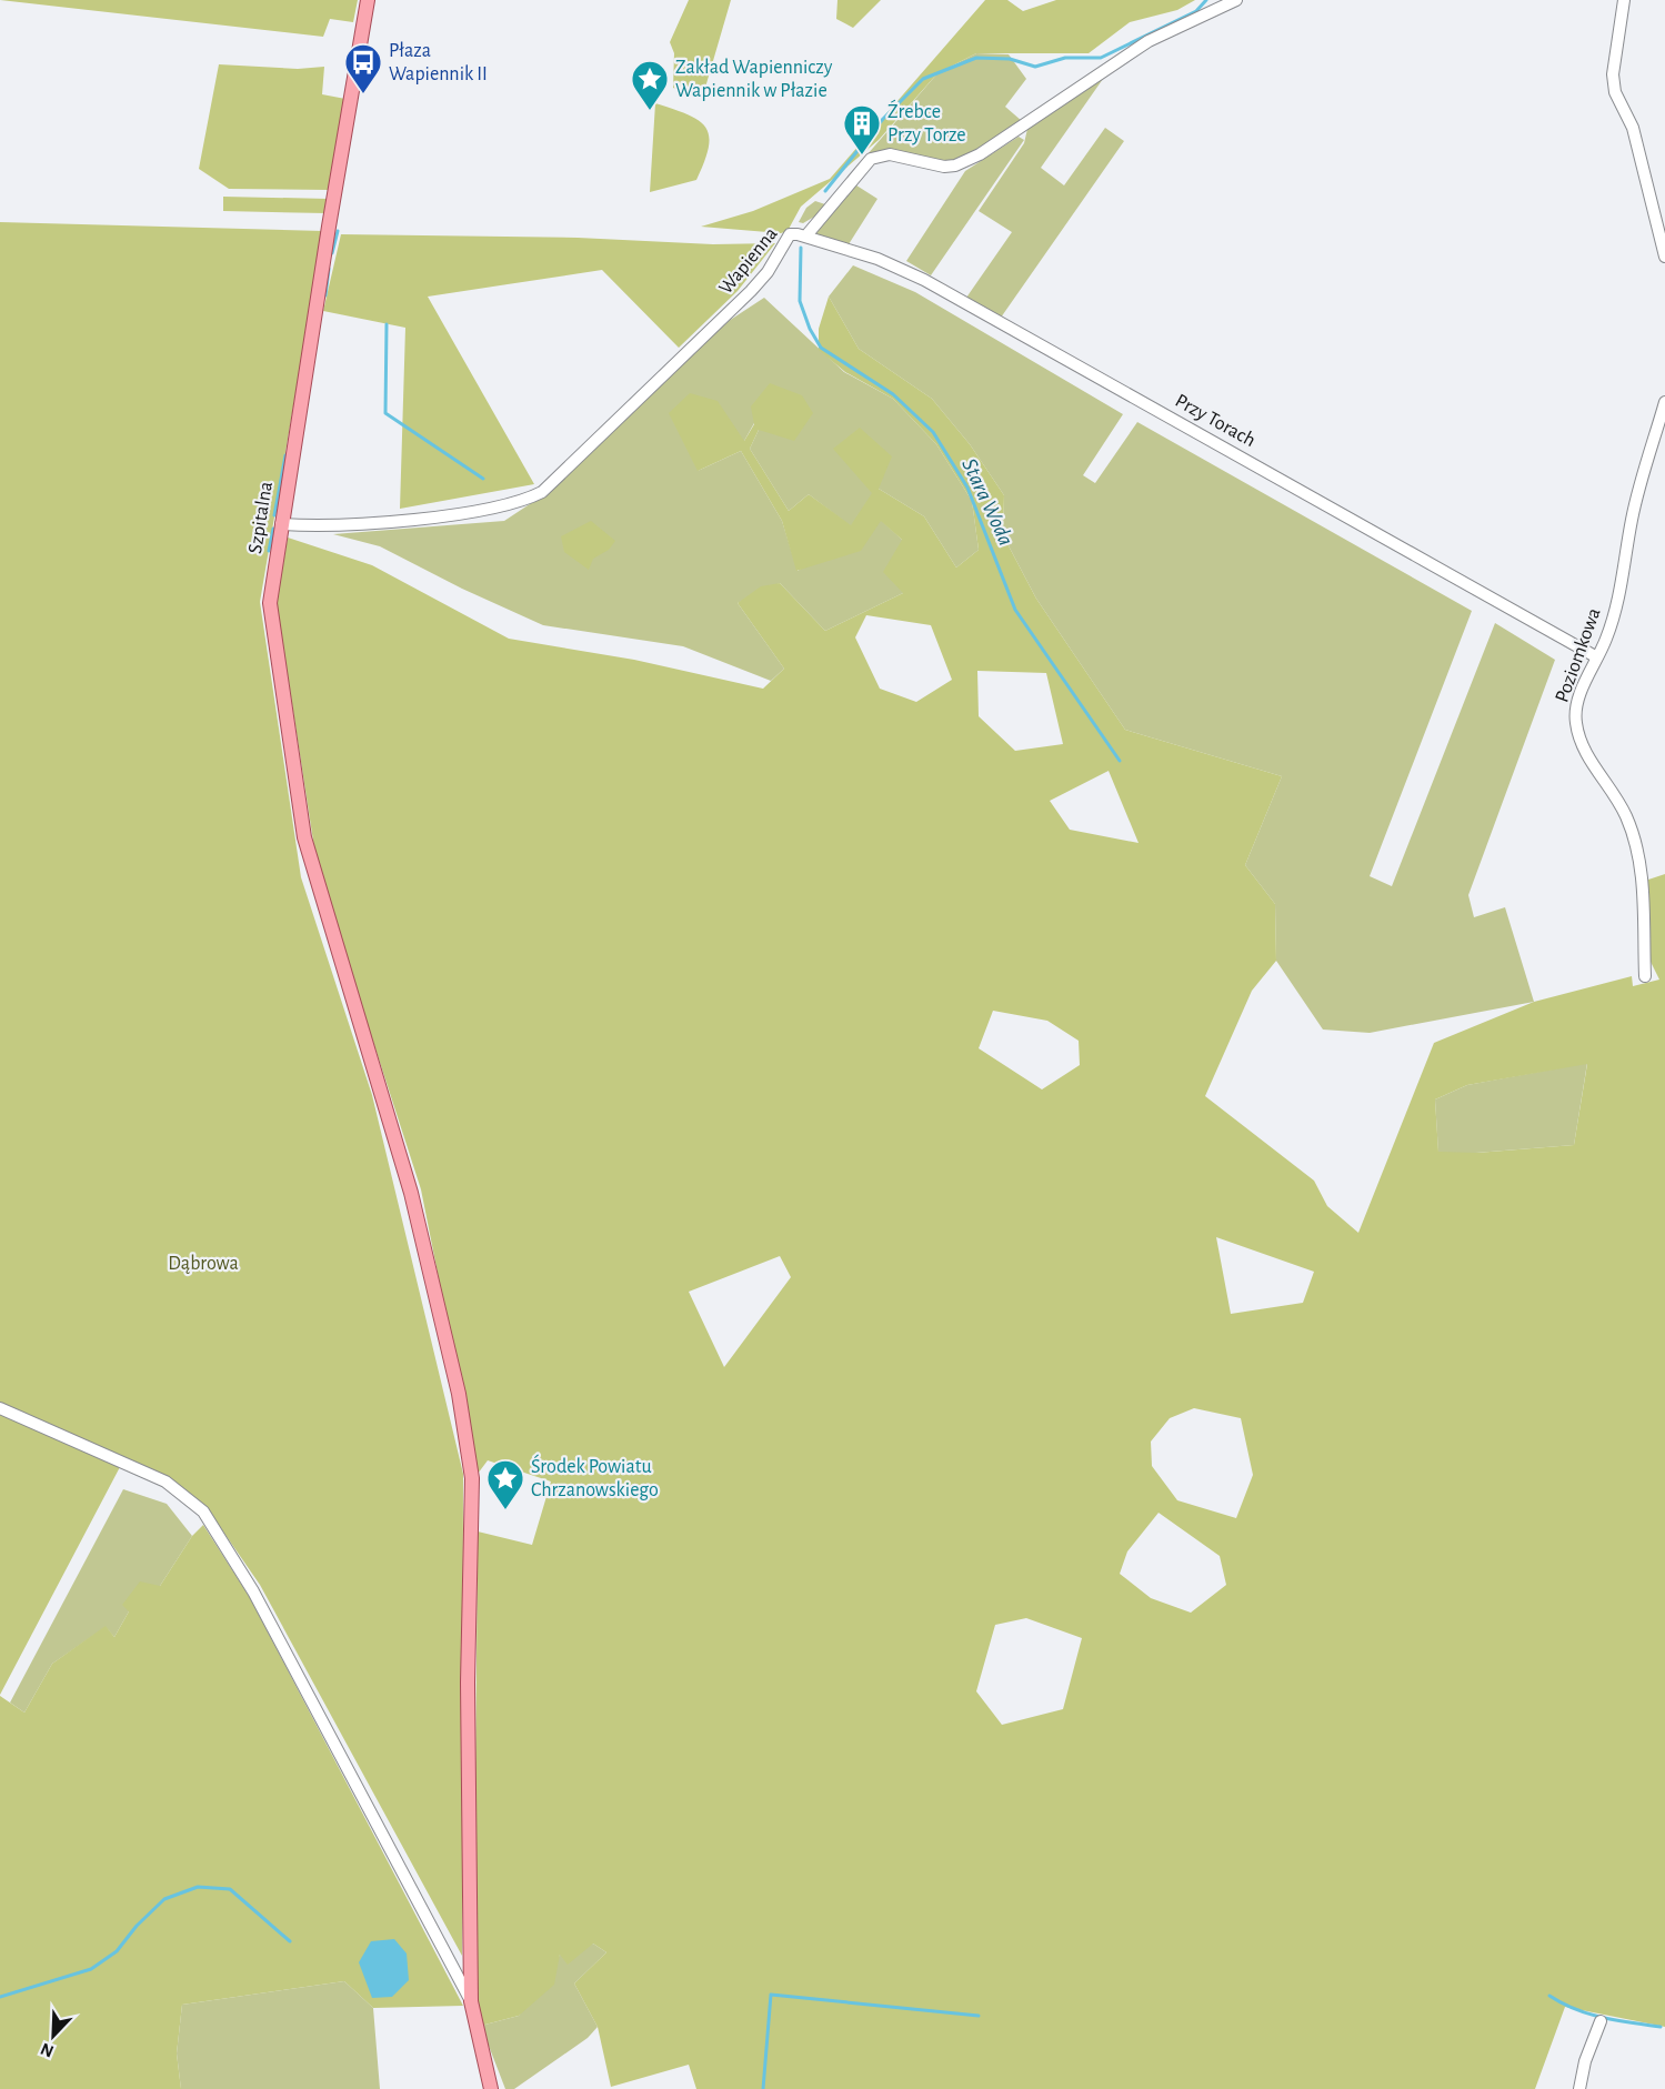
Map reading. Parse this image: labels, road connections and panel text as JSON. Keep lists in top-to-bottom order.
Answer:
{
  "streets": {
    "main road": ["Szpitalna"],
    "street": ["Wapienna", "Przy Torach", "Poziomkowa"]
  },
  "crossings": [
    ["Wapienna", "Przy Torach"],
    ["Wapienna", "Szpitalna"],
    ["Przy Torach", "Poziomkowa"]
  ],
  "water": ["Stara Woda"],
  "parks": ["Dąbrowa"],
  "places": {
    "bus stop": ["Płaza Wapiennik II"],
    "place": ["Zakład Wapienniczy Wapiennik w Płazie", "Środek Powiatu Chrzanowskiego"],
    "building": ["Źrebce Przy Torze"]
  },
  "north": "bottom left"
}
